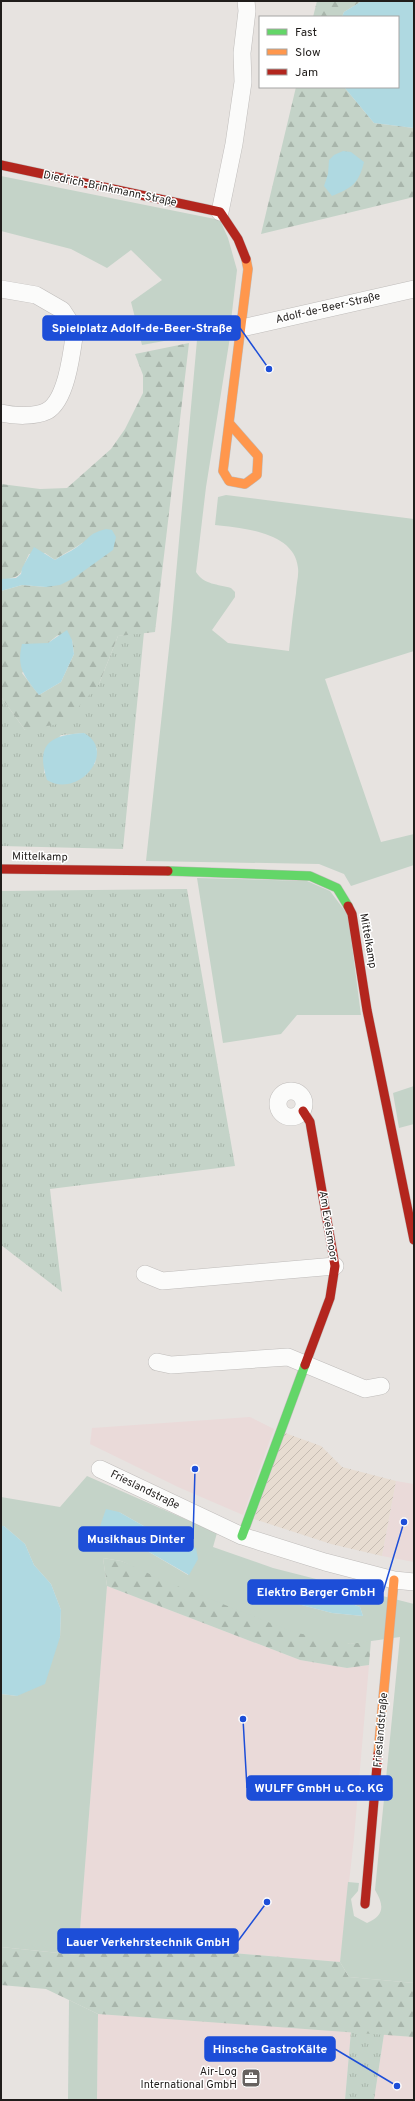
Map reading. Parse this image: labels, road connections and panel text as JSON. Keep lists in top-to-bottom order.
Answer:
{
  "streets": {
    "street": [
      "Diedrich-Brinkmann-Straße",
      "Adolf-de-Beer-Straße",
      "Mittelkamp",
      "Am Evelsmoor",
      "Frieslandstraße"
    ]
  },
  "crossings": [
    ["Am Evelsmoor", "Frieslandstraße"]
  ],
  "places": {
    "other": [
      "Spielplatz Adolf-de-Beer-Straße",
      "Musikhaus Dinter",
      "Elektro Berger GmbH",
      "WULFF GmbH u. Co. KG",
      "Lauer Verkehrstechnik GmbH",
      "Hinsche GastroKälte"
    ],
    "office": ["Air-Log International GmbH"]
  },
  "legend": ["Fast", "Slow", "Jam"]
}
